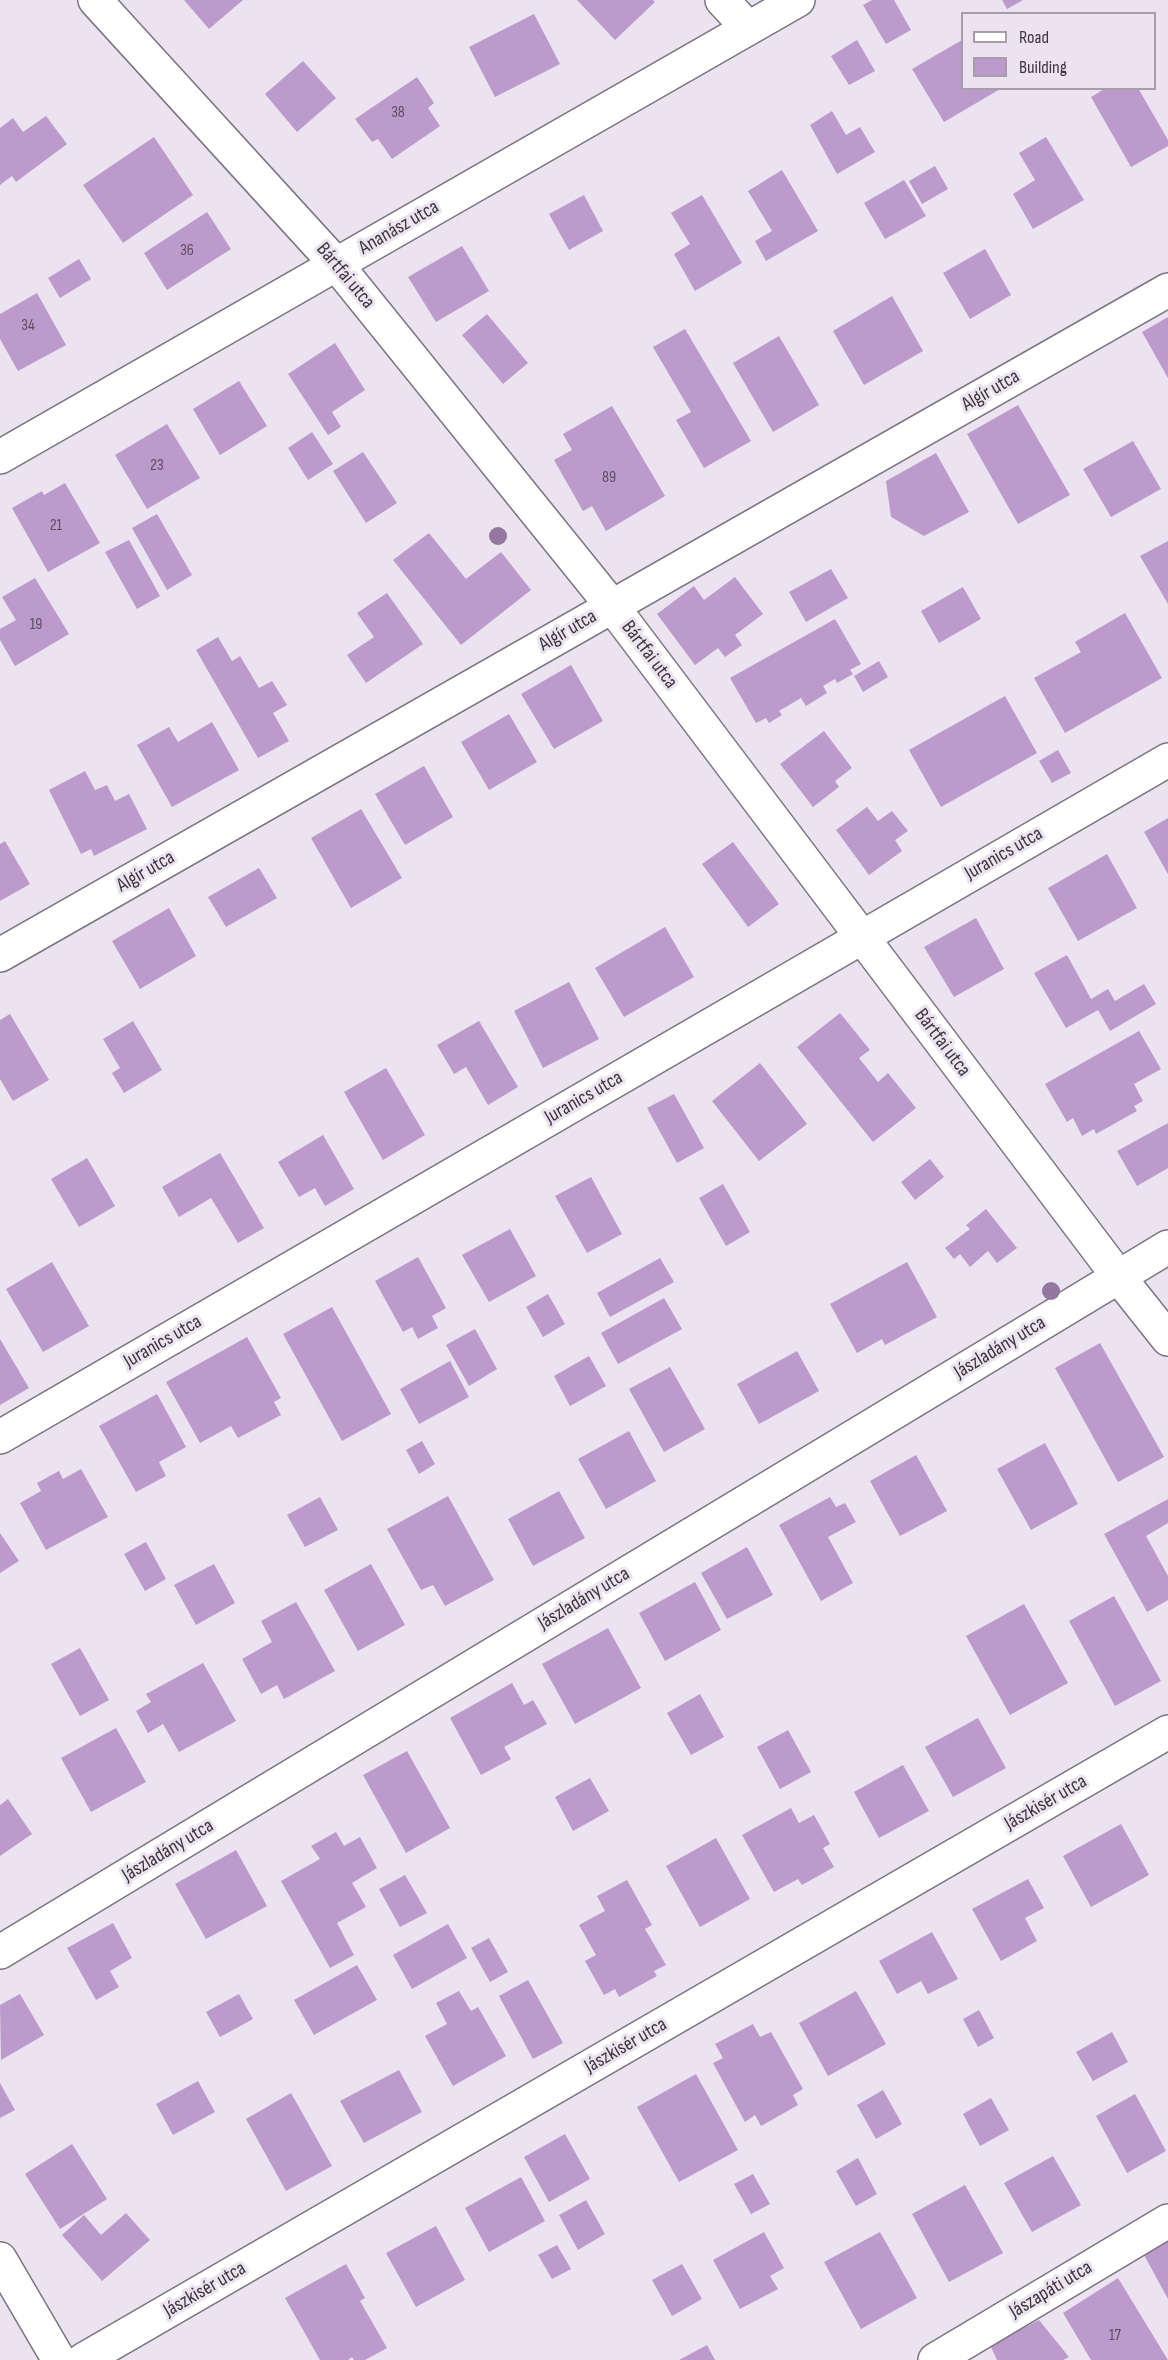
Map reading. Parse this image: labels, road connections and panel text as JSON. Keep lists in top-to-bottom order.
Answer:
{
  "streets": {
    "street": [
      "Ananász utca",
      "Bártfai utca",
      "Algír utca",
      "Juranics utca",
      "Jászladány utca",
      "Jászkisér utca",
      "Jászapáti utca"
    ]
  },
  "crossings": [
    ["Ananász utca", "Bártfai utca"],
    ["Bártfai utca", "Algír utca"],
    ["Bártfai utca", "Juranics utca"],
    ["Bártfai utca", "Jászladány utca"]
  ],
  "house_numbers": [
    "38",
    "36",
    "34",
    "23",
    "89",
    "21",
    "19",
    "17"
  ],
  "legend": ["Road", "Building"]
}
